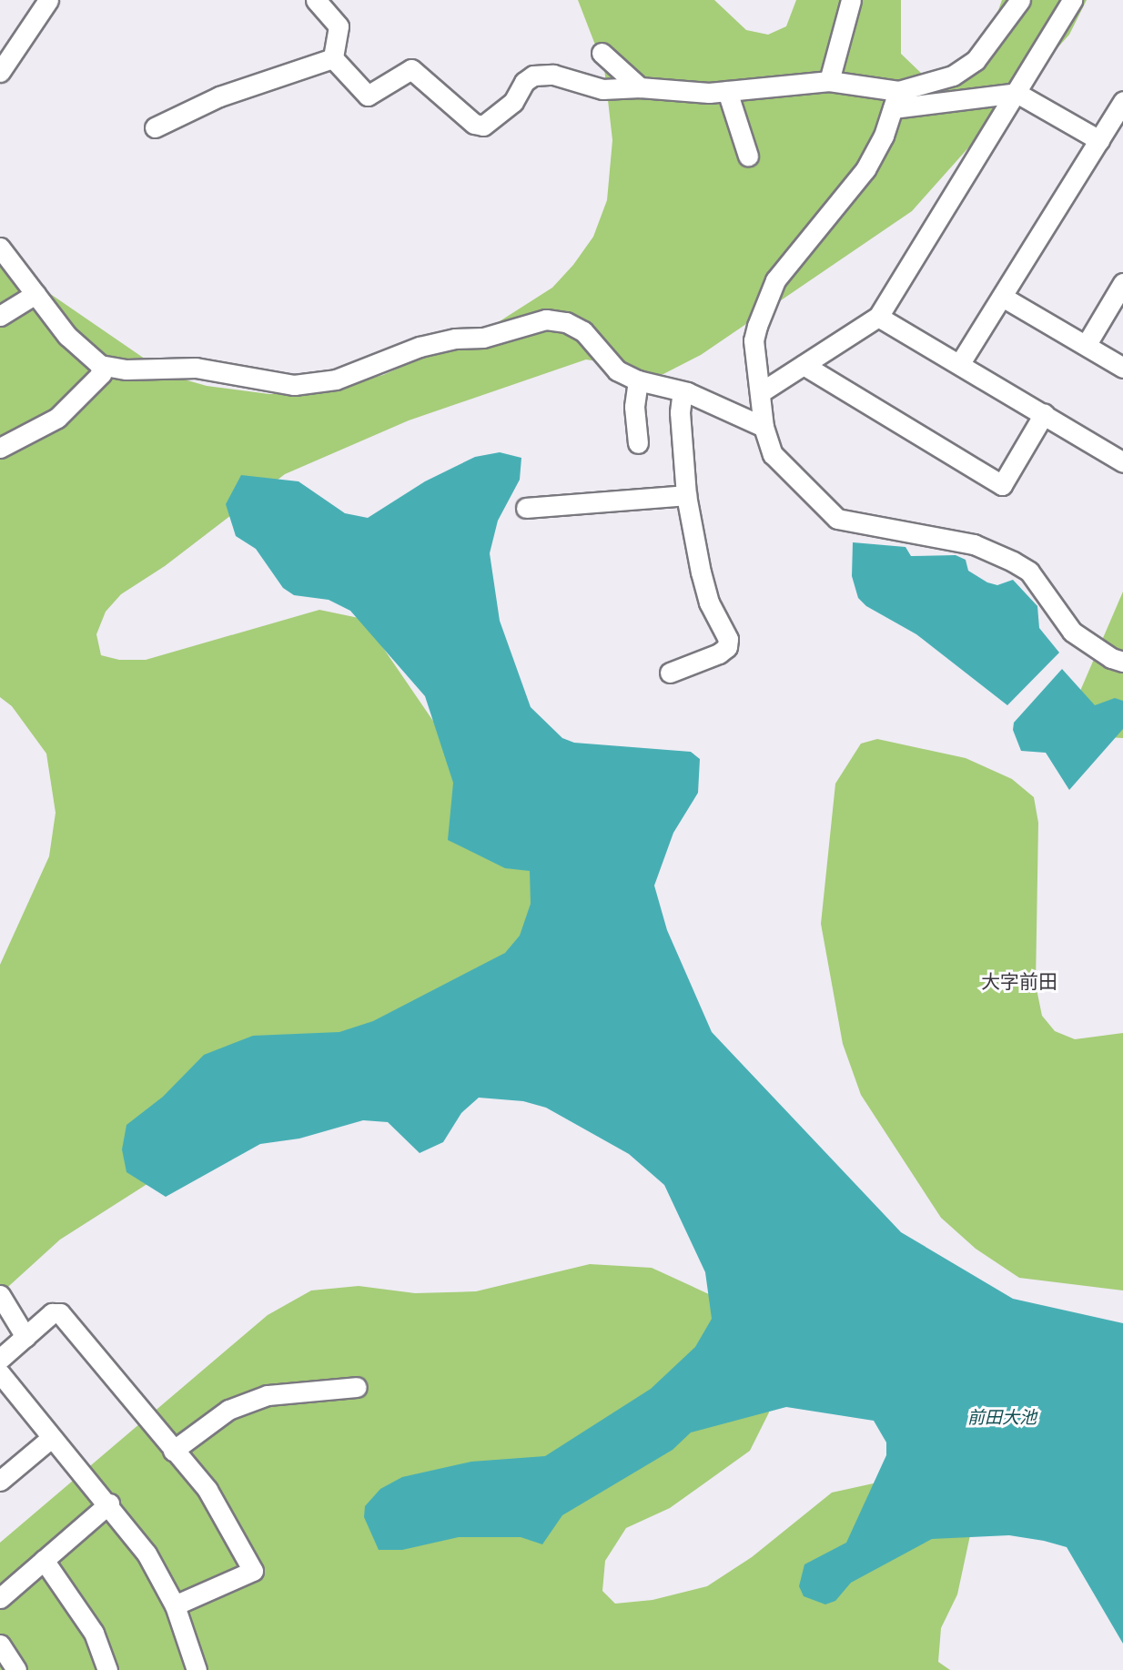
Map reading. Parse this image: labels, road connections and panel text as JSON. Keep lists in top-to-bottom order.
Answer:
{
  "districts": ["大字前田"],
  "water": ["前田大池"]
}
